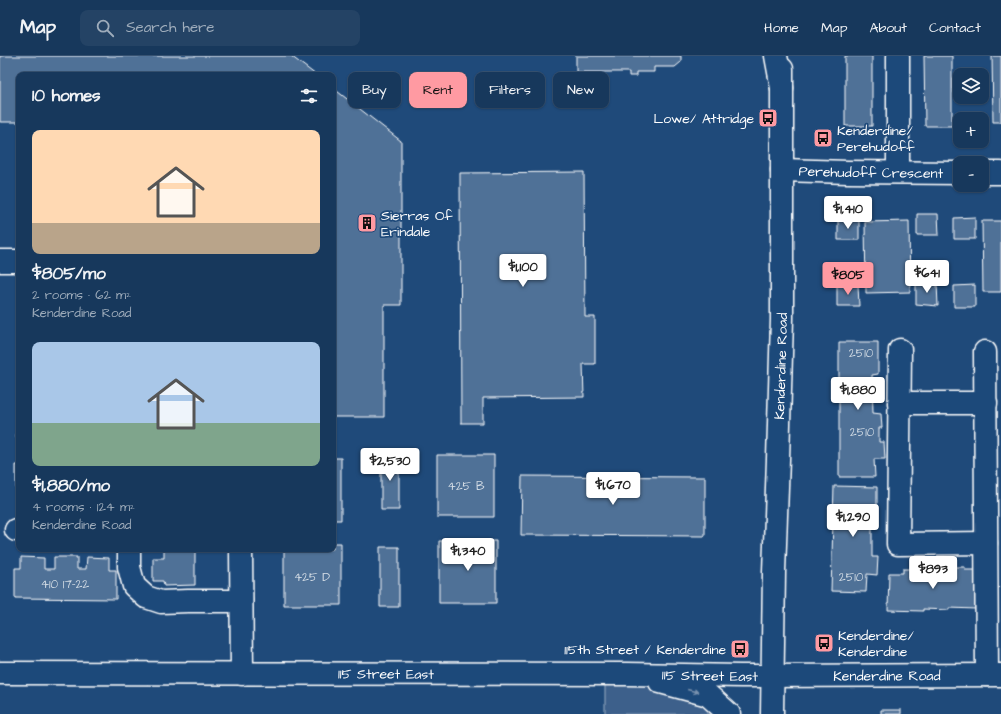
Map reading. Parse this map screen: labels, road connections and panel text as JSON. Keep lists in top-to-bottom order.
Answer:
{
  "streets": {
    "street": ["Perehudoff Crescent", "Kenderdine Road", "115 Street East"]
  },
  "crossings": [
    ["Perehudoff Crescent", "Kenderdine Road"],
    ["Kenderdine Road", "115 Street East"]
  ],
  "places": {
    "bus stop": [
      "Lowe/ Attridge",
      "Kenderdine/ Perehudoff",
      "Kenderdine/ Kenderdine",
      "115th Street / Kenderdine"
    ],
    "building": ["Sierras Of Erindale"]
  },
  "house_numbers": [
    "2510",
    "2510",
    "425 B",
    "425 D",
    "2510",
    "410 17-22"
  ],
  "page": {
    "header": "Map",
    "search": "Search here",
    "nav": [
      "Home",
      "Map",
      "About",
      "Contact"
    ],
    "map_buttons": ["+", "−"],
    "chip": [
      "Buy",
      "Rent",
      "Filters",
      "New"
    ],
    "heading": "10 homes",
    "list": [
      {
        "name": "$805/mo",
        "note": "2 rooms · 62 m² · Kenderdine Road"
      },
      {
        "name": "$1,880/mo",
        "note": "4 rooms · 124 m² · Kenderdine Road"
      }
    ],
    "price": [
      "$1,410",
      "$1,100",
      "$641",
      "$805",
      "$1,880",
      "$2,530",
      "$1,670",
      "$1,290",
      "$1,340",
      "$893"
    ]
  }
}
